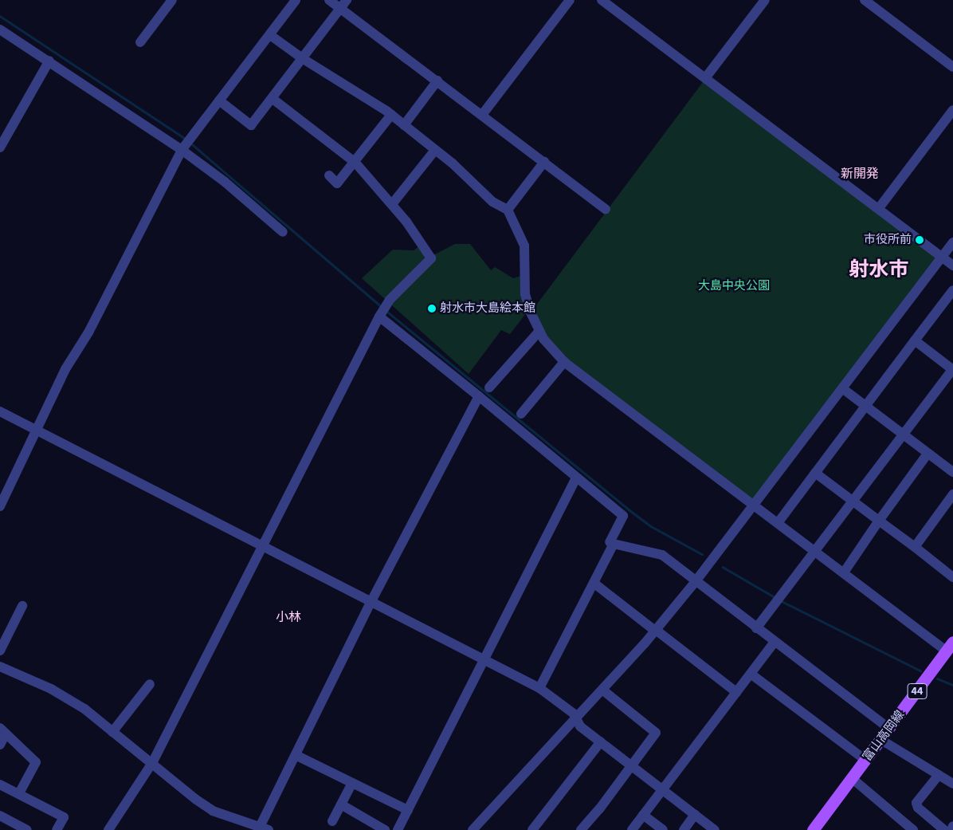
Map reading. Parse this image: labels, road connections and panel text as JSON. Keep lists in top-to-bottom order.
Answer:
{
  "streets": {
    "main road": ["44", "富山高岡線"]
  },
  "districts": ["新開発", "射水市", "小林"],
  "parks": ["大島中央公園"],
  "places": ["市役所前", "射水市大島絵本館"]
}
